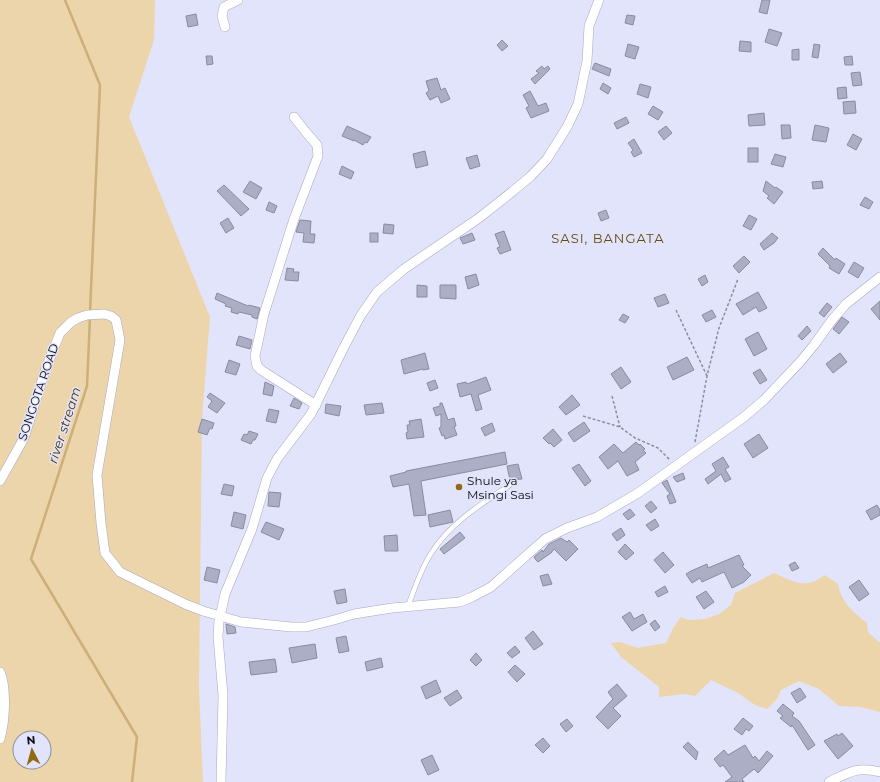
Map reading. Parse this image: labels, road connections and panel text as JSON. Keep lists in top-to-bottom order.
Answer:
{
  "streets": {
    "street": ["SONGOTA ROAD"]
  },
  "districts": ["SASI, BANGATA"],
  "water": ["river stream"],
  "places": ["Shule ya Msingi Sasi"],
  "north": "top"
}
